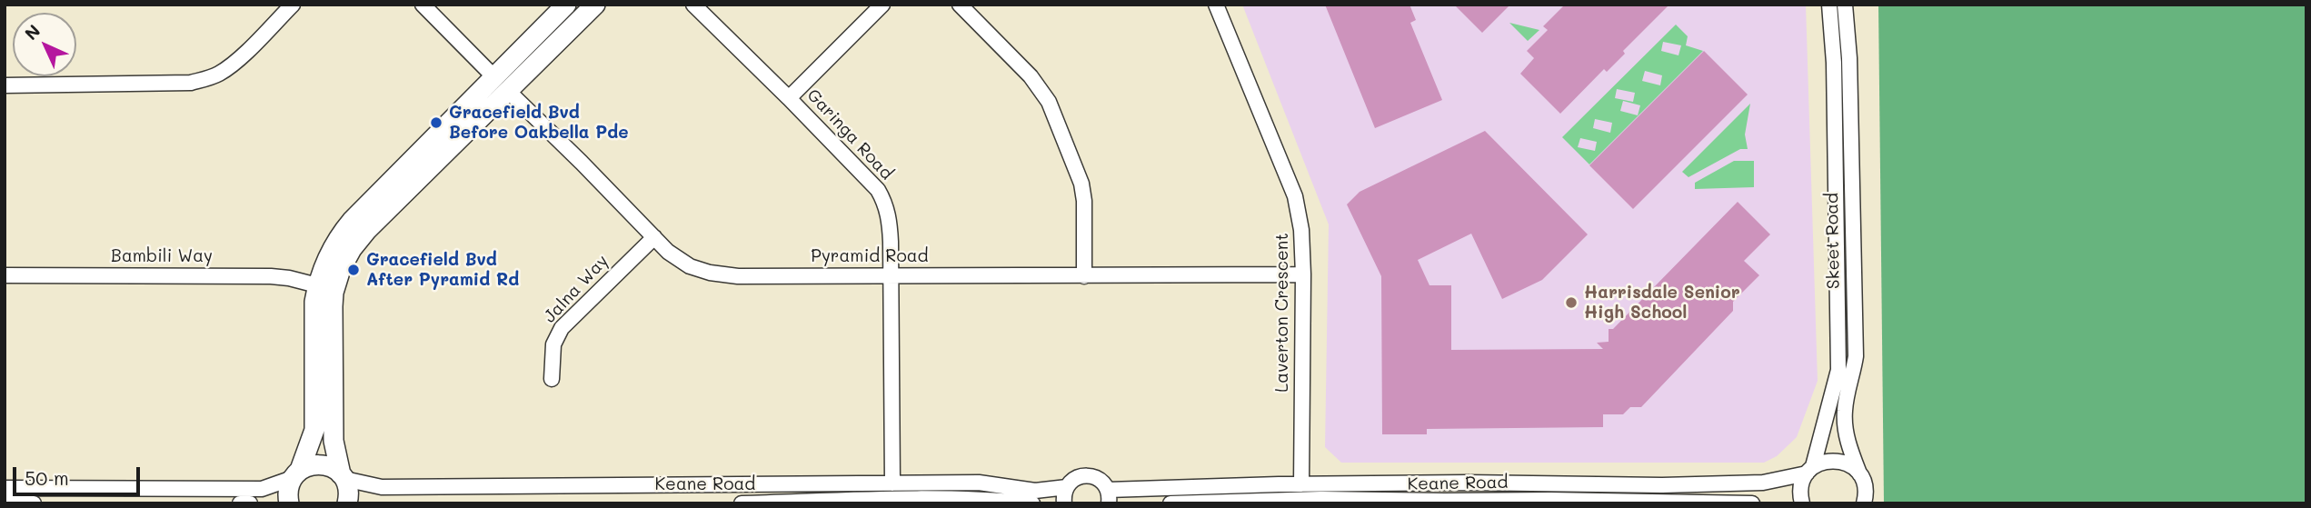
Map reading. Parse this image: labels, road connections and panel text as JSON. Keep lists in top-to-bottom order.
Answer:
{
  "streets": {
    "street": [
      "Garinga Road",
      "Skeet Road",
      "Bambili Way",
      "Pyramid Road",
      "Jalna Way",
      "Laverton Crescent",
      "Keane Road"
    ]
  },
  "crossings": [
    ["Garinga Road", "Pyramid Road"],
    ["Garinga Road", "Keane Road"],
    ["Skeet Road", "Keane Road"],
    ["Pyramid Road", "Jalna Way"],
    ["Pyramid Road", "Laverton Crescent"],
    ["Laverton Crescent", "Keane Road"]
  ],
  "places": ["Gracefield Bvd Before Oakbella Pde", "Gracefield Bvd After Pyramid Rd", "Harrisdale Senior High School"],
  "scale_bar": "50 m",
  "north": "top left"
}
